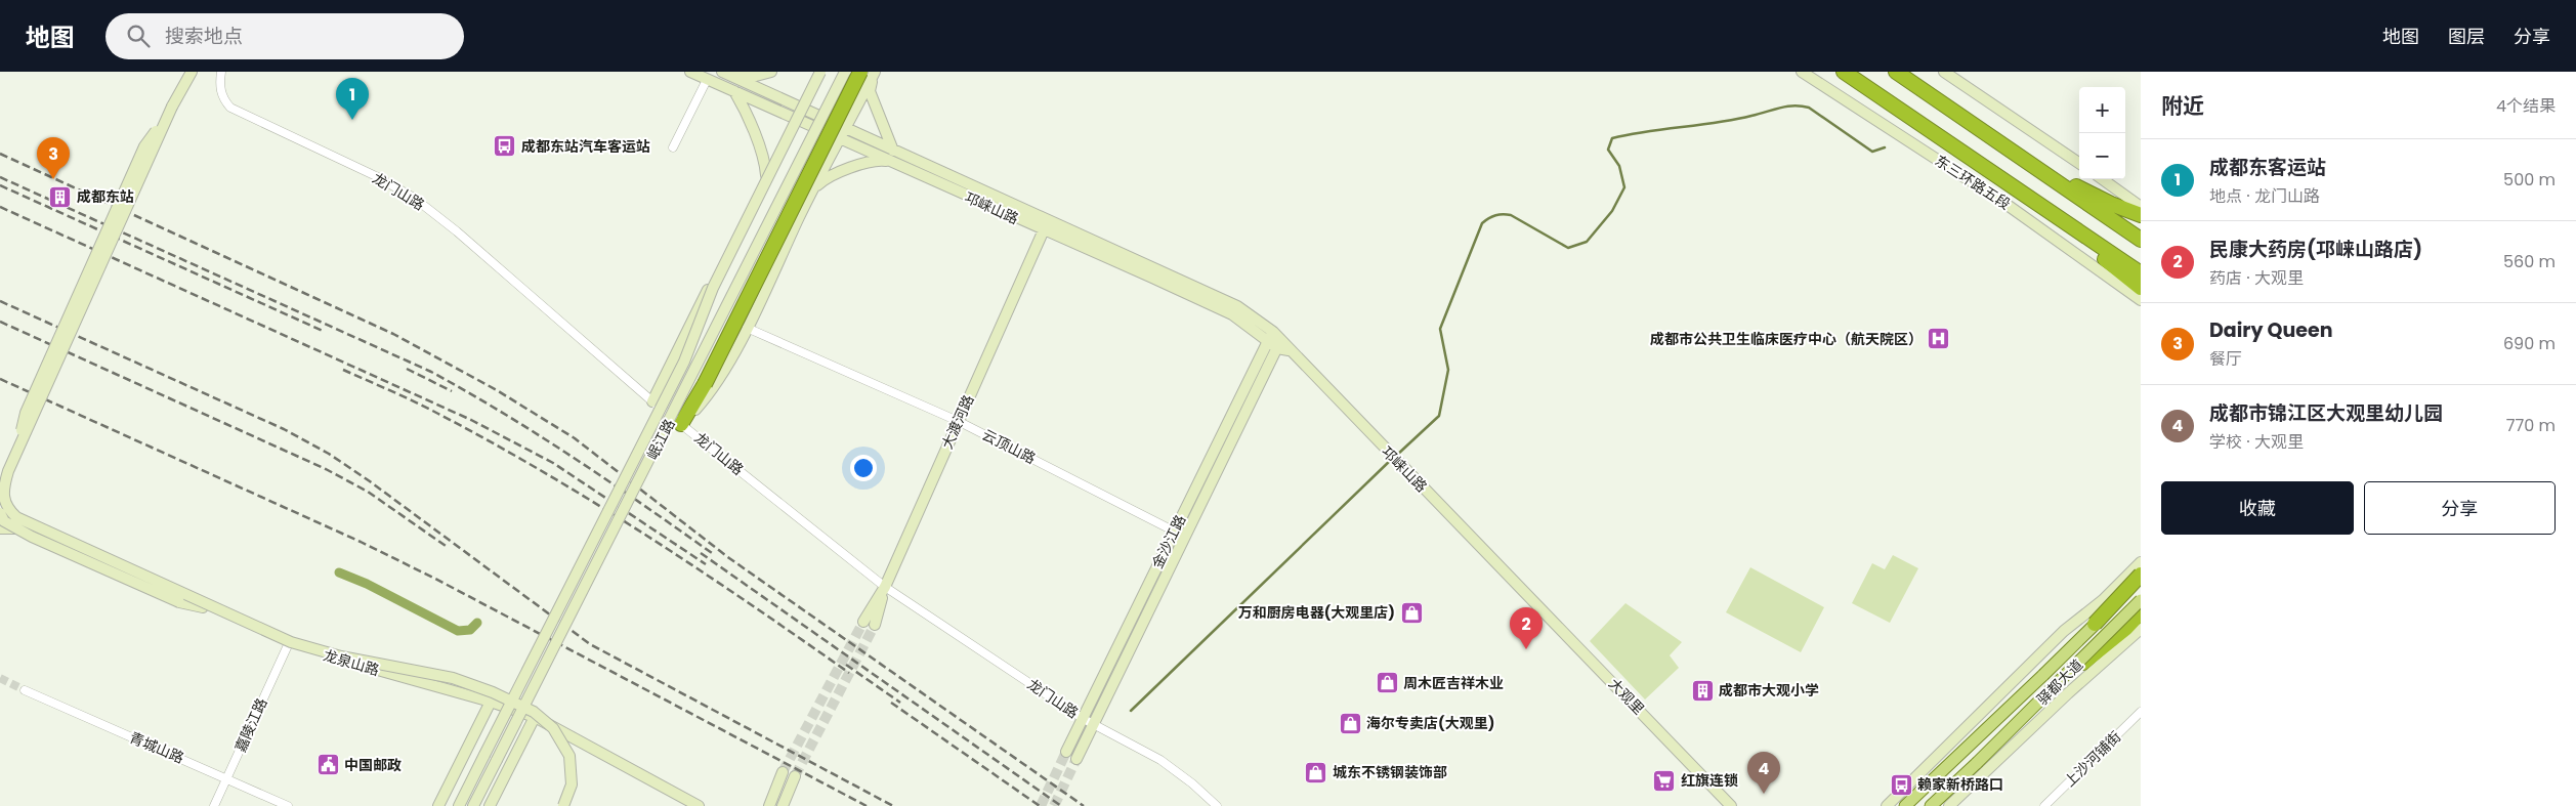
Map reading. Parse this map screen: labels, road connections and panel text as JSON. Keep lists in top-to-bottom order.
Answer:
{
  "streets": {
    "highway": ["东三环路五段"],
    "main road": ["驿都大道"],
    "street": [
      "龙门山路",
      "邛崃山路",
      "大渡河路",
      "岷江路",
      "云顶山路",
      "金沙江路",
      "龙泉山路",
      "大观里",
      "嘉陵江路",
      "青城山路",
      "上沙河铺街"
    ]
  },
  "crossings": [
    ["龙门山路", "大渡河路"],
    ["龙门山路", "金沙江路"],
    ["邛崃山路", "大渡河路"],
    ["邛崃山路", "金沙江路"],
    ["邛崃山路", "大观里"],
    ["大渡河路", "云顶山路"],
    ["云顶山路", "金沙江路"],
    ["龙泉山路", "嘉陵江路"],
    ["嘉陵江路", "青城山路"]
  ],
  "places": {
    "bus stop": ["成都东站汽车客运站", "赖家新桥路口"],
    "building": ["成都东站", "成都市大观小学"],
    "hospital": ["成都市公共卫生临床医疗中心（航天院区）"],
    "shop": [
      "万和厨房电器(大观里店)",
      "周木匠吉祥木业",
      "海尔专卖店(大观里)",
      "城东不锈钢装饰部"
    ],
    "public building": ["中国邮政"],
    "supermarket": ["红旗连锁"]
  },
  "page": {
    "header": "地图",
    "search": "搜索地点",
    "nav": ["地图", "图层", "分享"],
    "heading": ["附近", "4个结果"],
    "pins": [
      "1",
      "3",
      "2",
      "4"
    ],
    "map_buttons": ["+", "−"],
    "list": [
      {
        "mark": "1",
        "name": "成都东客运站",
        "note": "地点 · 龙门山路",
        "value": "500 m"
      },
      {
        "mark": "2",
        "name": "民康大药房(邛崃山路店)",
        "note": "药店 · 大观里",
        "value": "560 m"
      },
      {
        "mark": "3",
        "name": "Dairy Queen",
        "note": "餐厅",
        "value": "690 m"
      },
      {
        "mark": "4",
        "name": "成都市锦江区大观里幼儿园",
        "note": "学校 · 大观里",
        "value": "770 m"
      }
    ],
    "buttons": ["收藏", "分享"]
  }
}
